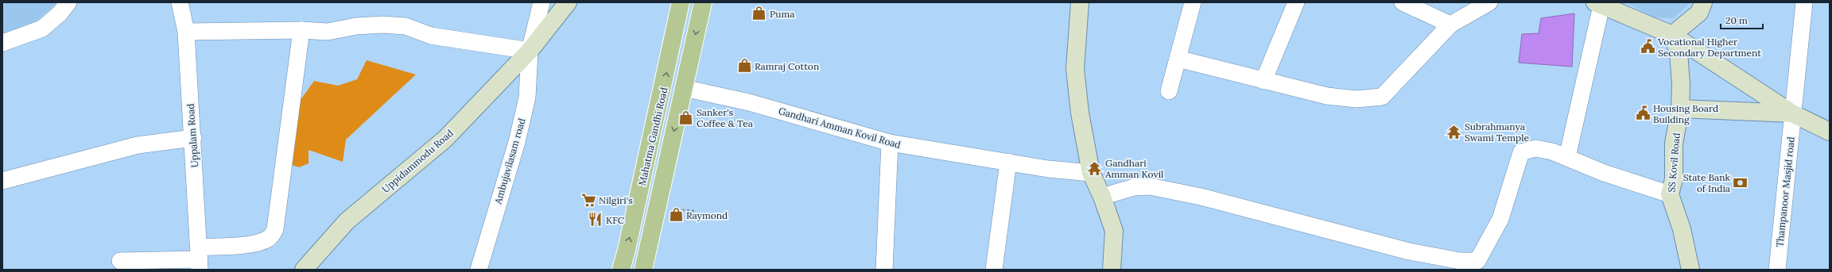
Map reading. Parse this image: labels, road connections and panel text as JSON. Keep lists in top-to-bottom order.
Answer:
{
  "streets": {
    "main road": ["Mahatma Gandhi Road"],
    "street": [
      "Gandhari Amman Kovil Road",
      "Uppalam Road",
      "Uppidammodu Road",
      "Ambujavilasam road",
      "SS Kovil Road",
      "Thampanoor Masjid road"
    ]
  },
  "crossings": [
    ["Gandhari Amman Kovil Road", "Mahatma Gandhi Road"],
    ["Uppidammodu Road", "Ambujavilasam road"]
  ],
  "places": {
    "shop": [
      "Puma",
      "Ramraj Cotton",
      "Sanker's Coffee & Tea",
      "Raymond"
    ],
    "public building": ["Vocational Higher Secondary Department", "Housing Board Building"],
    "temple": ["Subrahmanya Swami Temple", "Gandhari Amman Kovil"],
    "bank": ["State Bank of India"],
    "supermarket": ["Nilgiri's"],
    "restaurant": ["KFC"]
  },
  "scale_bar": "20 m"
}
